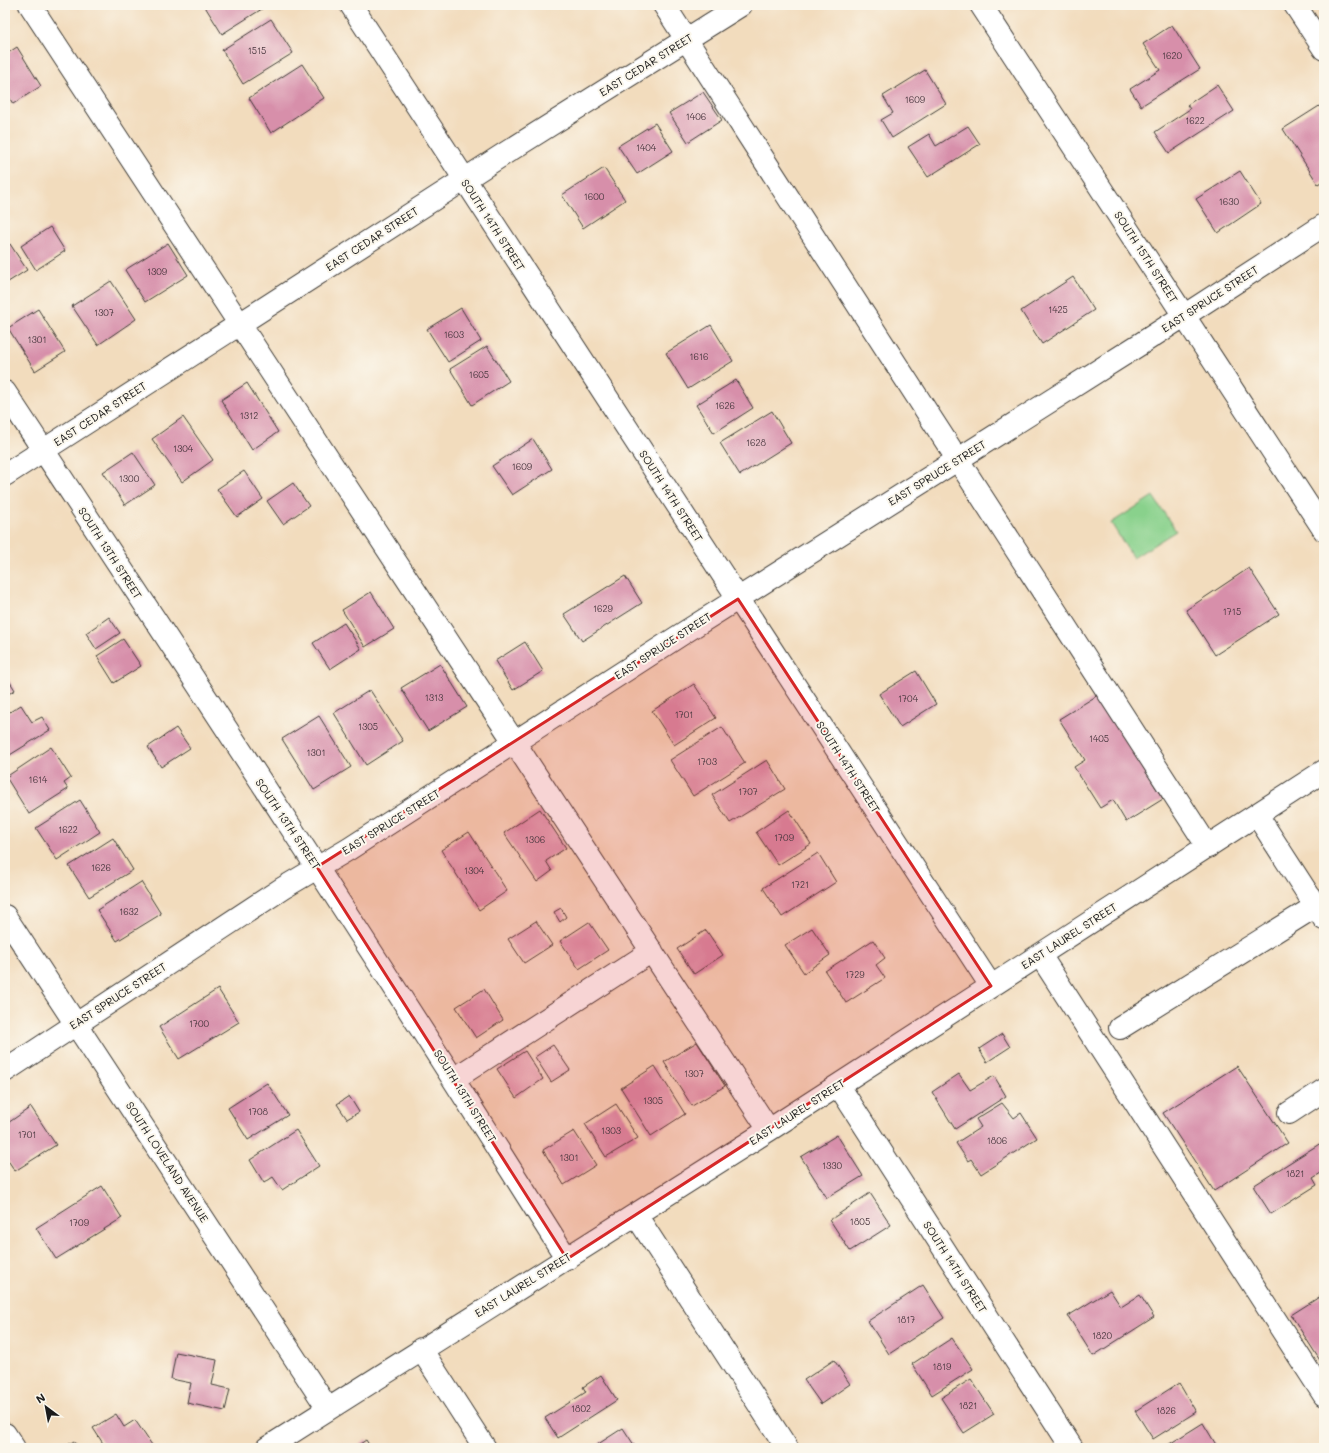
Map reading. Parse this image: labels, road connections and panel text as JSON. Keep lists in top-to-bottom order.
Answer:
{
  "streets": {
    "street": [
      "EAST CEDAR STREET",
      "SOUTH 14TH STREET",
      "SOUTH 15TH STREET",
      "EAST SPRUCE STREET",
      "SOUTH 13TH STREET",
      "EAST LAUREL STREET",
      "SOUTH LOVELAND AVENUE"
    ]
  },
  "crossings": [
    ["EAST CEDAR STREET", "SOUTH 14TH STREET"],
    ["EAST CEDAR STREET", "SOUTH 13TH STREET"],
    ["SOUTH 14TH STREET", "EAST SPRUCE STREET"],
    ["SOUTH 14TH STREET", "EAST LAUREL STREET"],
    ["SOUTH 15TH STREET", "EAST SPRUCE STREET"],
    ["EAST SPRUCE STREET", "SOUTH 13TH STREET"],
    ["EAST SPRUCE STREET", "SOUTH LOVELAND AVENUE"],
    ["SOUTH 13TH STREET", "EAST LAUREL STREET"],
    ["EAST LAUREL STREET", "SOUTH LOVELAND AVENUE"]
  ],
  "house_numbers": [
    "1515",
    "1620",
    "1609",
    "1406",
    "1622",
    "1404",
    "1600",
    "1630",
    "1309",
    "1425",
    "1307",
    "1603",
    "1301",
    "1616",
    "1605",
    "1626",
    "1312",
    "1628",
    "1304",
    "1609",
    "1300",
    "1629",
    "1715",
    "1313",
    "1704",
    "1701",
    "1305",
    "1405",
    "1301",
    "1703",
    "1614",
    "1707",
    "1622",
    "1709",
    "1306",
    "1626",
    "1304",
    "1721",
    "1632",
    "1729",
    "1700",
    "1307",
    "1305",
    "1708",
    "1303",
    "1701",
    "1806",
    "1301",
    "1330",
    "1821",
    "1805",
    "1709",
    "1817",
    "1820",
    "1819",
    "1821",
    "1802",
    "1826"
  ],
  "north": "top left"
}
